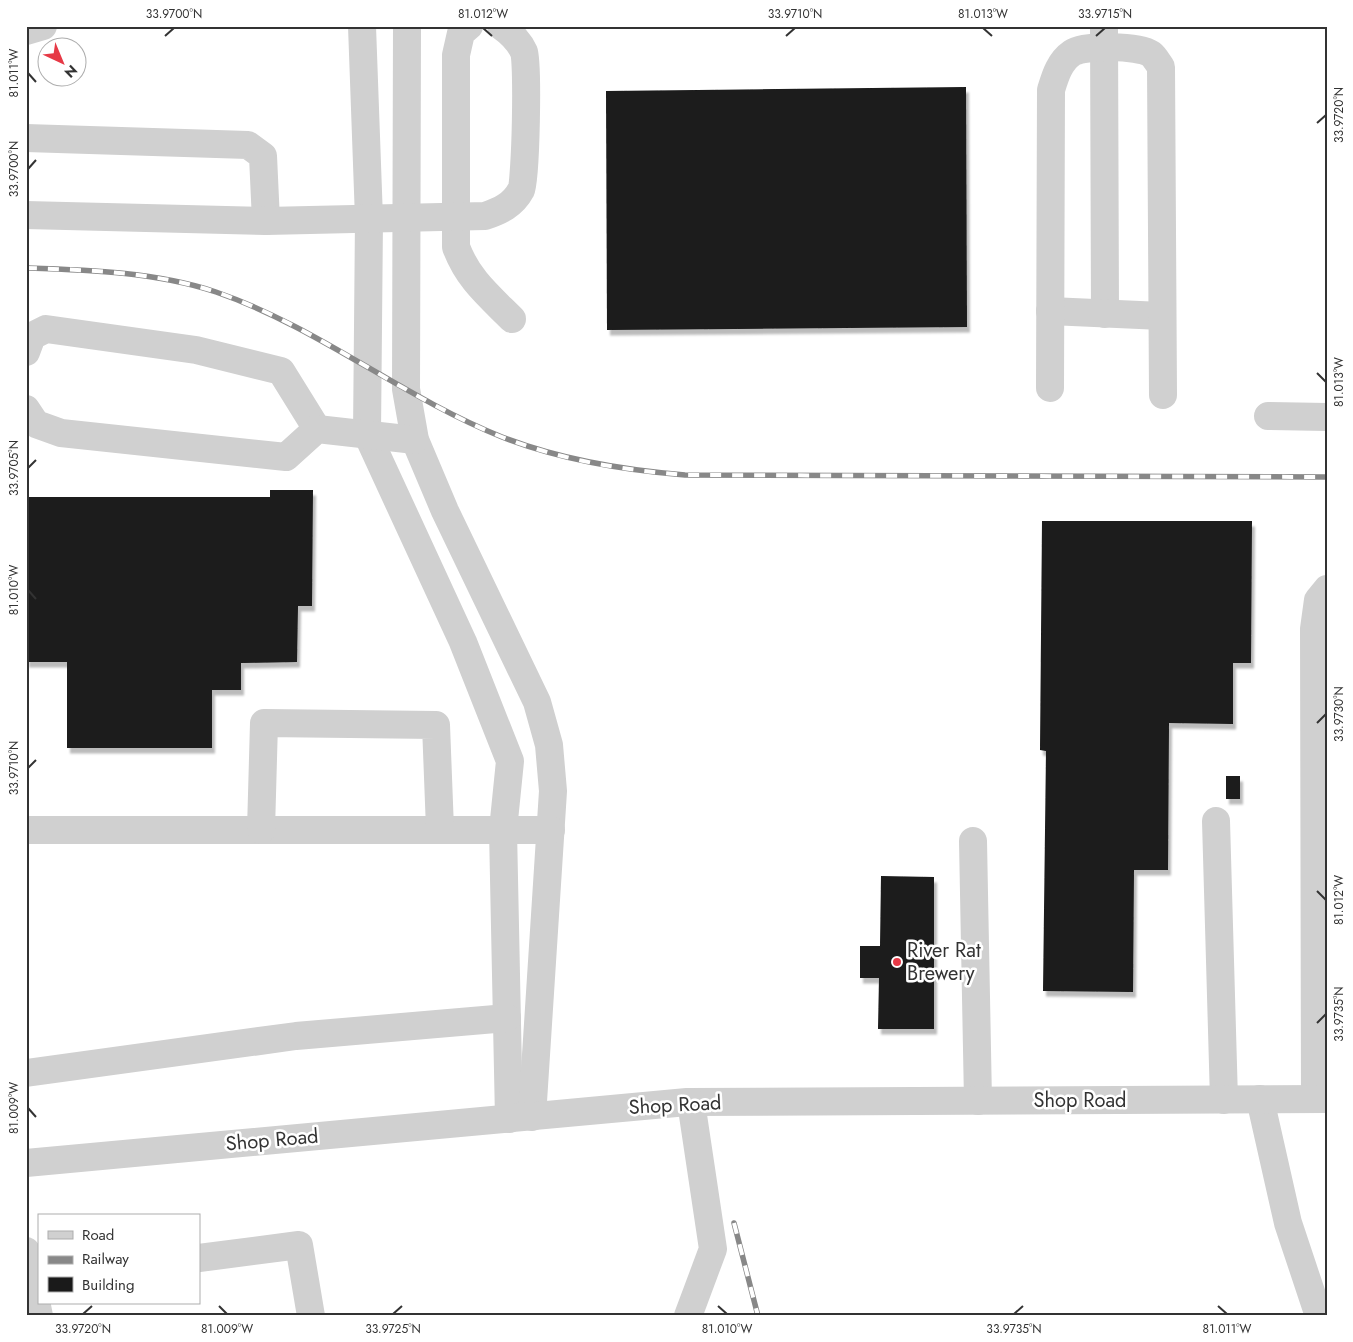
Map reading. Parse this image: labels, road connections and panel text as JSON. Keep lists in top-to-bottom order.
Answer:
{
  "streets": {
    "street": ["Shop Road"]
  },
  "places": ["River Rat Brewery"],
  "legend": ["Road", "Railway", "Building"],
  "north": "bottom right",
  "coordinates": [
    "33.9700°N",
    "81.012°W",
    "33.9710°N",
    "81.013°W",
    "33.9715°N",
    "81.011°W",
    "33.9720°N",
    "33.9705°N",
    "81.010°W",
    "33.9730°N",
    "33.9735°N",
    "81.009°W",
    "33.9725°N"
  ]
}
